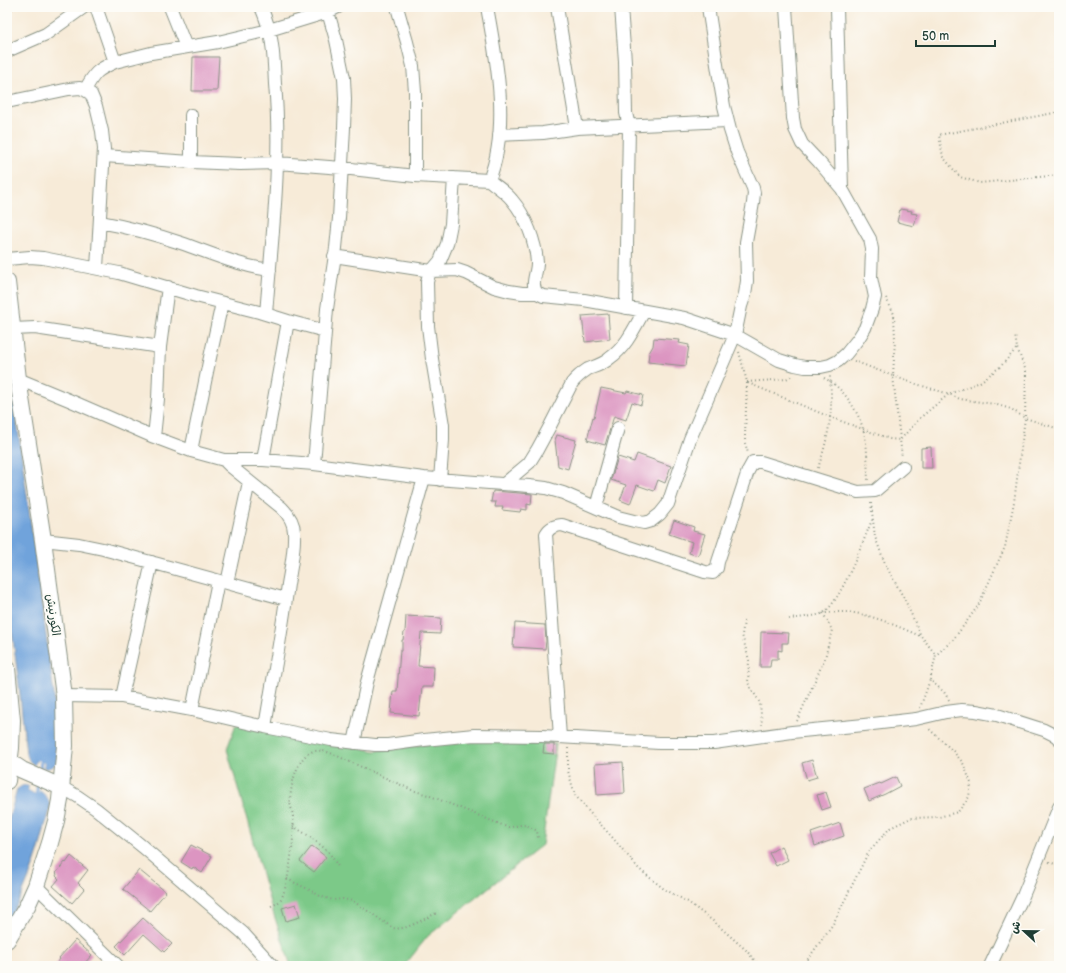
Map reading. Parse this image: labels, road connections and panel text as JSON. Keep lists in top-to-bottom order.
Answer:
{
  "streets": {
    "main road": ["الكورنيش"]
  },
  "scale_bar": "50 m",
  "north": "left"
}
